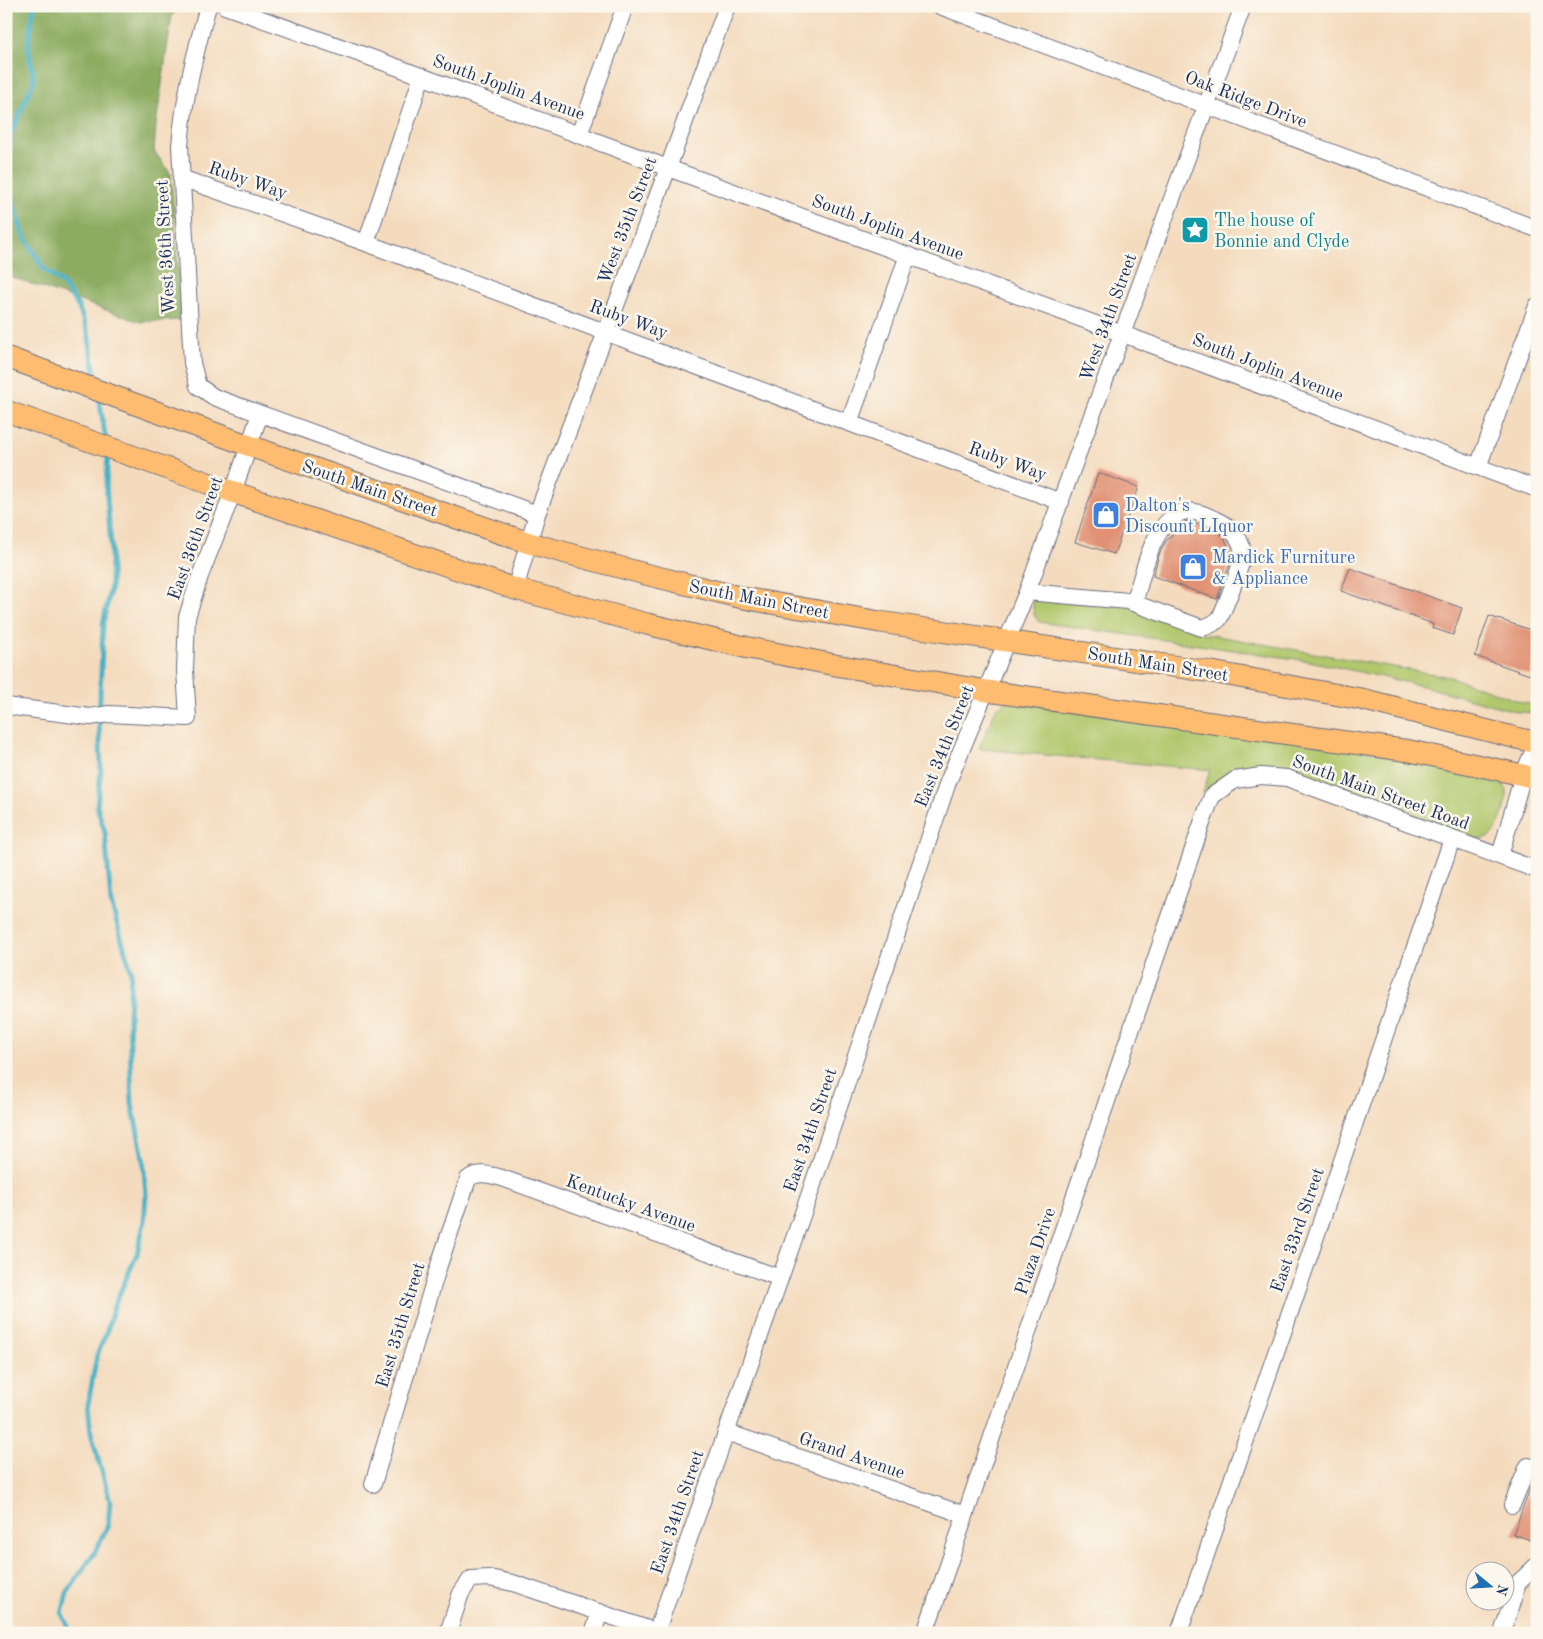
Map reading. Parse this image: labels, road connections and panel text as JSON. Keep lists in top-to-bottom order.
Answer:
{
  "streets": {
    "main road": ["South Main Street"],
    "street": [
      "South Joplin Avenue",
      "Oak Ridge Drive",
      "Ruby Way",
      "West 35th Street",
      "West 36th Street",
      "West 34th Street",
      "East 36th Street",
      "East 34th Street",
      "South Main Street Road",
      "Kentucky Avenue",
      "East 33rd Street",
      "Plaza Drive",
      "East 35th Street",
      "Grand Avenue"
    ]
  },
  "crossings": [
    ["South Joplin Avenue", "West 35th Street"],
    ["South Joplin Avenue", "West 34th Street"],
    ["Oak Ridge Drive", "West 34th Street"],
    ["Ruby Way", "West 35th Street"],
    ["Ruby Way", "West 36th Street"],
    ["Ruby Way", "West 34th Street"],
    ["West 35th Street", "South Main Street"],
    ["West 34th Street", "South Main Street"],
    ["West 34th Street", "East 34th Street"],
    ["South Main Street", "East 36th Street"],
    ["South Main Street", "East 34th Street"],
    ["East 34th Street", "Kentucky Avenue"],
    ["East 34th Street", "Grand Avenue"],
    ["South Main Street Road", "East 33rd Street"],
    ["South Main Street Road", "Plaza Drive"],
    ["Kentucky Avenue", "East 35th Street"],
    ["Plaza Drive", "Grand Avenue"]
  ],
  "places": {
    "place": ["The house of Bonnie and Clyde"],
    "shop": ["Dalton's Discount LIquor", "Mardick Furniture & Appliance"]
  },
  "north": "right"
}
